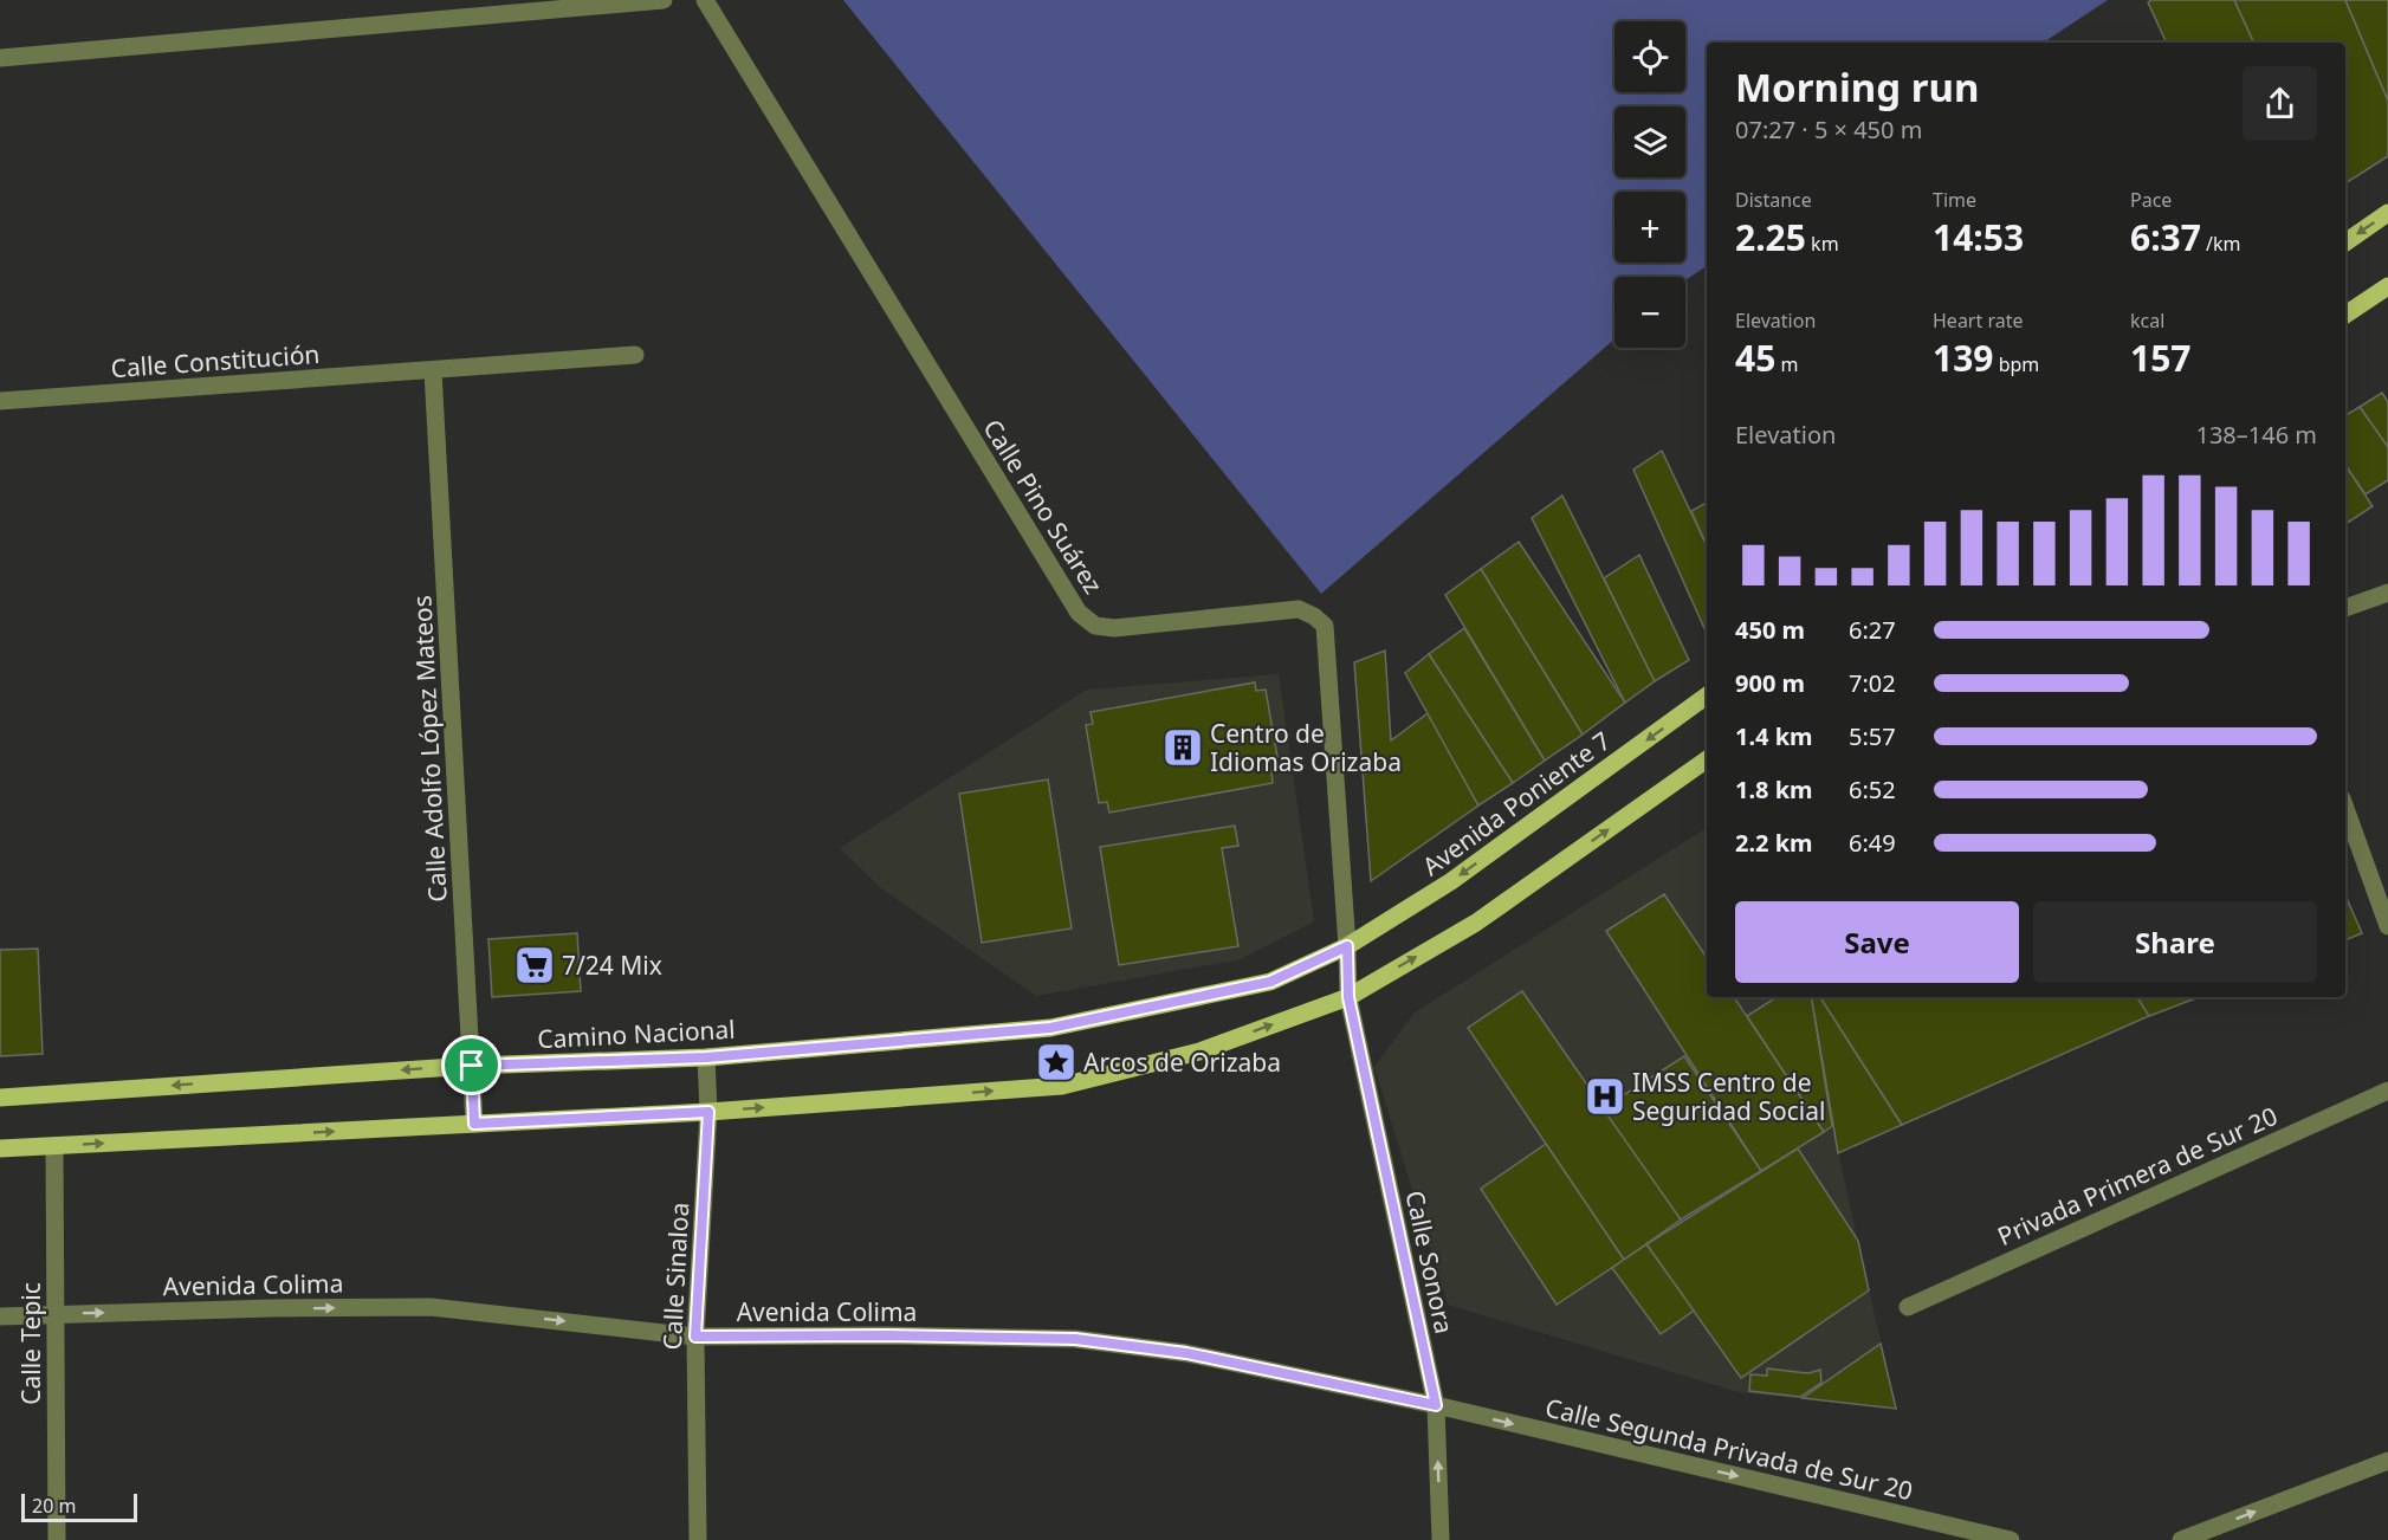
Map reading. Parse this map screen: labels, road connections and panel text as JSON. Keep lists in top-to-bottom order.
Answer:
{
  "streets": {
    "main road": ["Avenida Poniente 7", "Camino Nacional"],
    "street": [
      "Calle Constitución",
      "Calle Pino Suárez",
      "Calle Adolfo López Mateos",
      "Privada Primera de Sur 20",
      "Calle Sonora",
      "Calle Sinaloa",
      "Avenida Colima",
      "Calle Tepic",
      "Calle Segunda Privada de Sur 20"
    ]
  },
  "crossings": [
    ["Calle Constitución", "Calle Adolfo López Mateos"],
    ["Calle Pino Suárez", "Avenida Poniente 7"],
    ["Calle Pino Suárez", "Calle Sonora"],
    ["Calle Adolfo López Mateos", "Camino Nacional"],
    ["Avenida Poniente 7", "Camino Nacional"],
    ["Camino Nacional", "Calle Sinaloa"],
    ["Calle Sonora", "Avenida Colima"],
    ["Calle Sonora", "Calle Segunda Privada de Sur 20"],
    ["Calle Sinaloa", "Avenida Colima"],
    ["Avenida Colima", "Calle Tepic"],
    ["Avenida Colima", "Calle Segunda Privada de Sur 20"]
  ],
  "one_way": ["Avenida Colima", "Calle Segunda Privada de Sur 20"],
  "places": {
    "building": ["Centro de Idiomas Orizaba"],
    "supermarket": ["7/24 Mix"],
    "place": ["Arcos de Orizaba"],
    "hospital": ["IMSS Centro de Seguridad Social"]
  },
  "scale_bar": "20 m",
  "page": {
    "map_buttons": ["+", "−"],
    "heading": ["Morning run", "07:27 · 5 × 450 m"],
    "stats": [
      ["Distance", "2.25 km"],
      ["Time", "14:53"],
      ["Pace", "6:37 /km"],
      ["Elevation", "45 m"],
      ["Heart rate", "139 bpm"],
      ["kcal", "157"]
    ],
    "chart": ["Elevation", "138–146 m"],
    "list": [
      {
        "name": "450 m",
        "note": "6:27"
      },
      {
        "name": "900 m",
        "note": "7:02"
      },
      {
        "name": "1.4 km",
        "note": "5:57"
      },
      {
        "name": "1.8 km",
        "note": "6:52"
      },
      {
        "name": "2.2 km",
        "note": "6:49"
      }
    ],
    "buttons": ["Save", "Share"],
    "scale": "20 m"
  }
}
